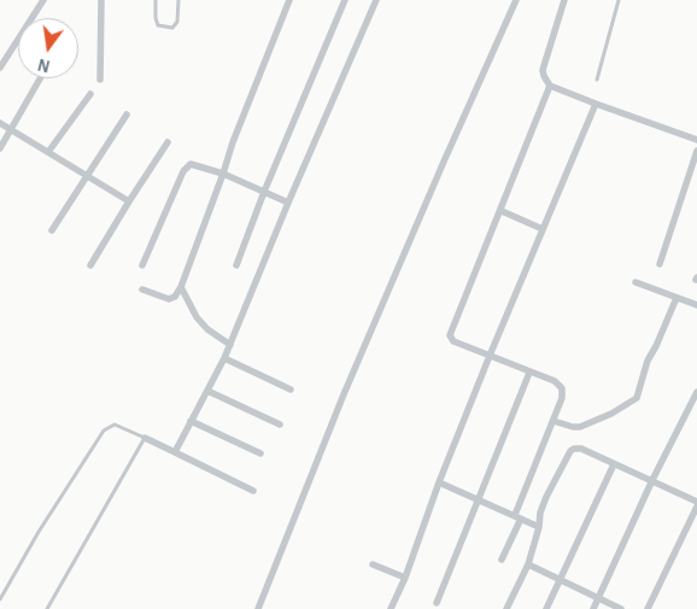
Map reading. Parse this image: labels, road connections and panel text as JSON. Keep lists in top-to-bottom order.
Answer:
{
  "north": "bottom"
}
